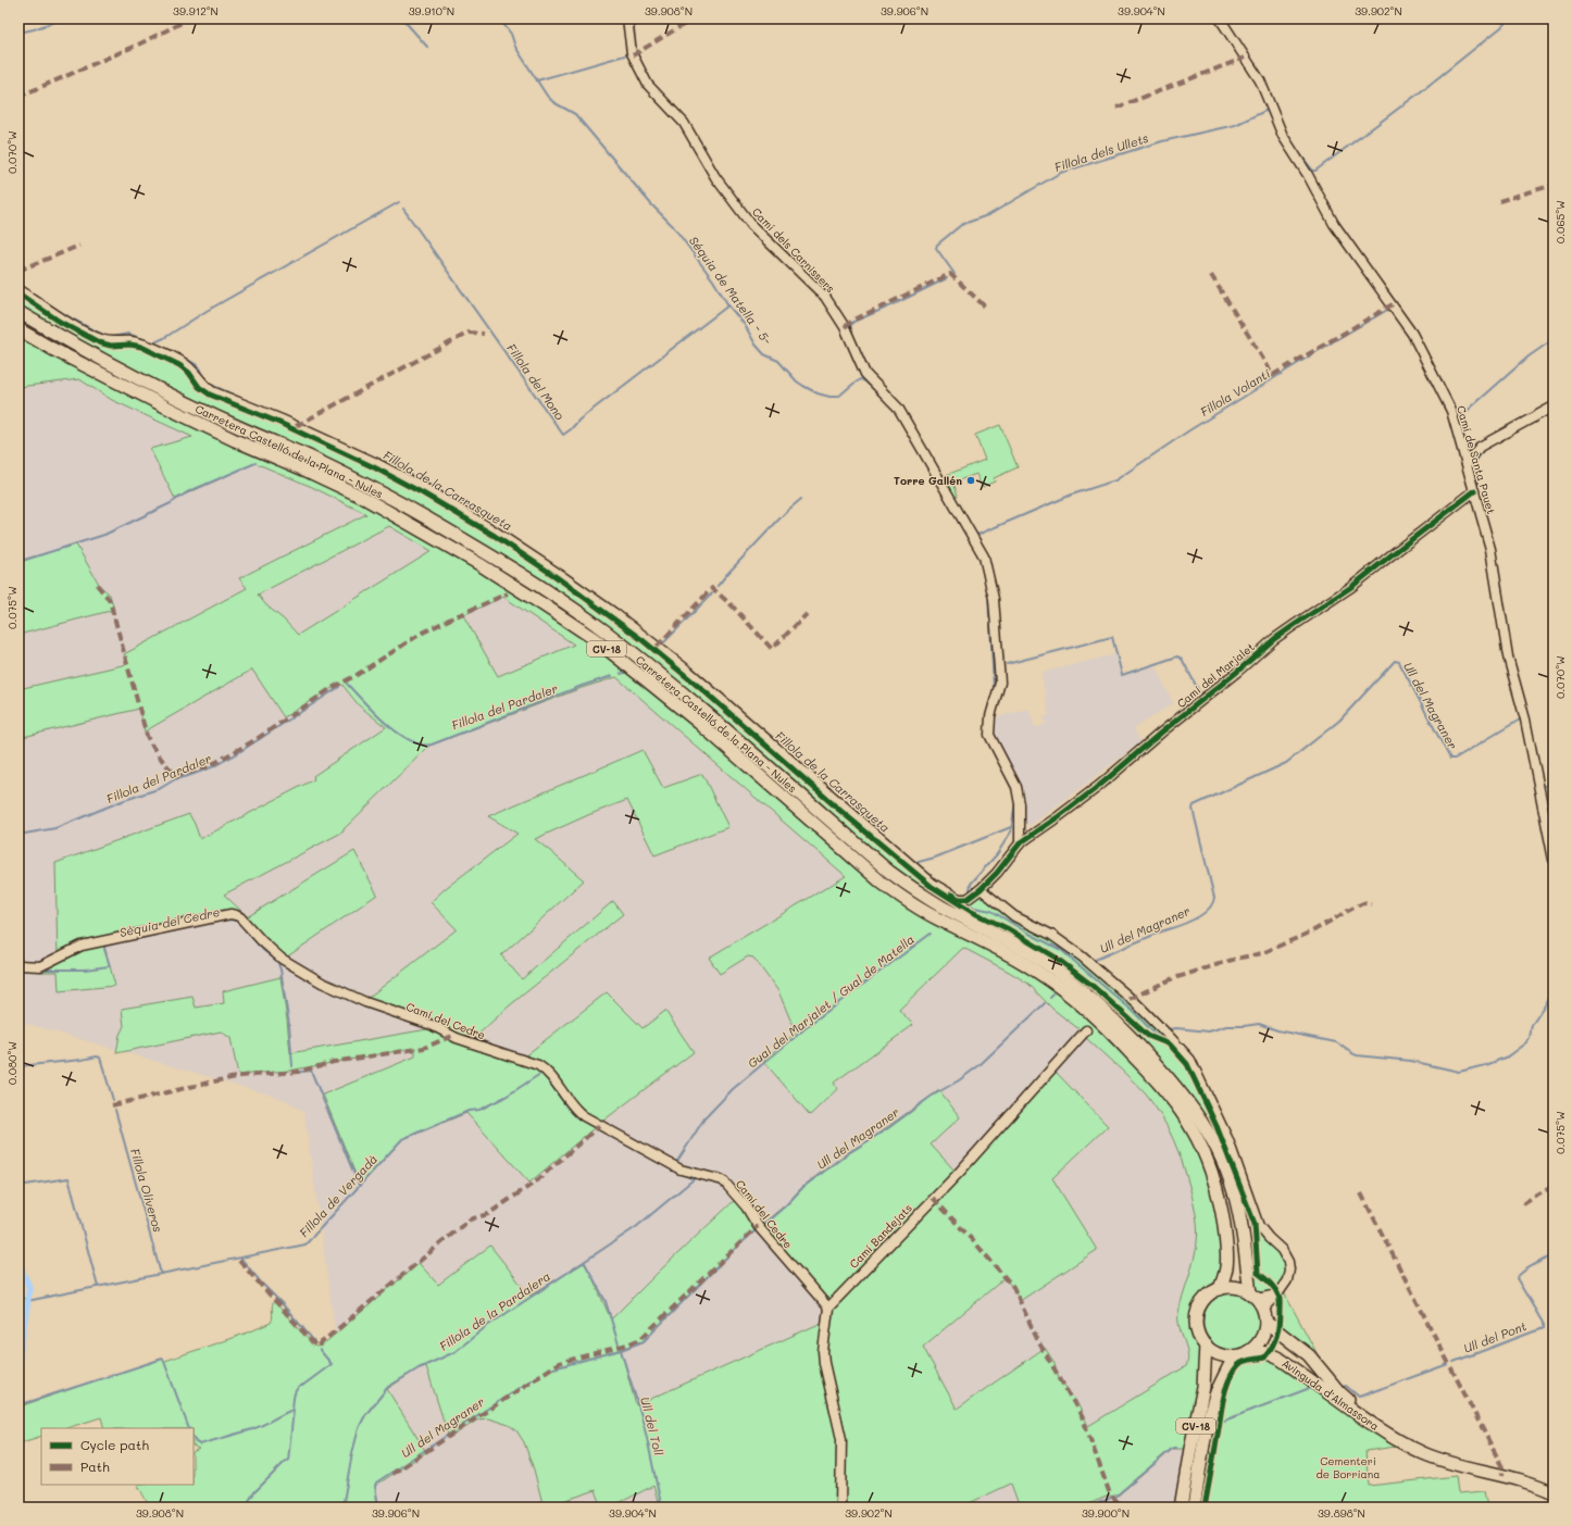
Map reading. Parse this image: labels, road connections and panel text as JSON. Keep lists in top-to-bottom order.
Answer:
{
  "streets": {
    "main road": ["Carretera Castelló de la Plana - Nules", "CV-18", "Avinguda d'Almassora"],
    "street": [
      "Camí dels Carnissers",
      "Camí de Santa Pauet",
      "Camí del Marjalet",
      "Camí del Cedre",
      "Camí Bandejats"
    ]
  },
  "crossings": [
    ["Camí dels Carnissers", "Camí del Marjalet"],
    ["Carretera Castelló de la Plana - Nules", "CV-18"],
    ["Carretera Castelló de la Plana - Nules", "Avinguda d'Almassora"],
    ["Camí de Santa Pauet", "Camí del Marjalet"],
    ["CV-18", "Avinguda d'Almassora"],
    ["Camí del Cedre", "Camí Bandejats"]
  ],
  "water": [
    "Fillola dels Ullets",
    "Séquia de Matella - 5-",
    "Fillola del Mono",
    "Fillola Volantí",
    "Fillola de la Carrasqueta",
    "Ull del Magraner",
    "Fillola del Pardaler",
    "Sèquia del Cedre",
    "Gual del Marjalet / Gual de Matella",
    "Fillola Oliveros",
    "Fillola de Vergadà",
    "Fillola de la Pardalera",
    "Ull del Pont",
    "Ull del Toll"
  ],
  "parks": ["Cementeri de Borriana"],
  "places": ["Torre Gallén"],
  "legend": ["Cycle path", "Path"],
  "coordinates": [
    "39.912°N",
    "39.910°N",
    "39.908°N",
    "39.906°N",
    "39.904°N",
    "39.902°N",
    "0.070°W",
    "0.065°W",
    "0.075°W",
    "0.080°W",
    "39.900°N",
    "39.898°N"
  ]
}
